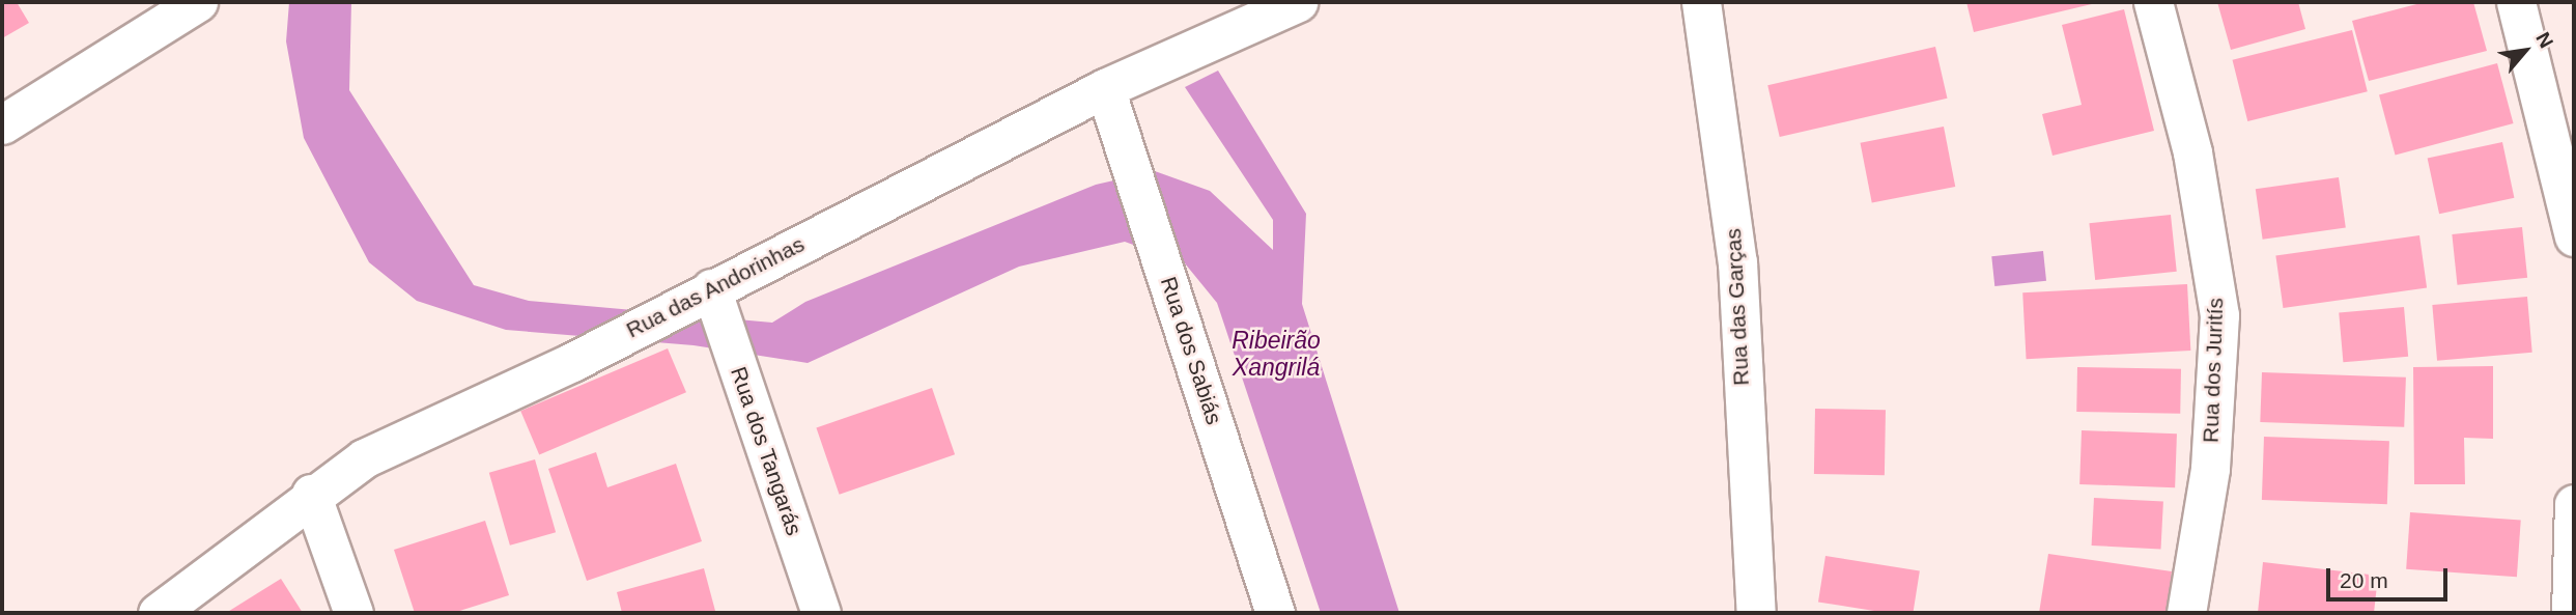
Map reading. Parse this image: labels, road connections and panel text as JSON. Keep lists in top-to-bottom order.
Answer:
{
  "streets": {
    "street": [
      "Rua das Andorinhas",
      "Rua das Garças",
      "Rua dos Sabiás",
      "Rua dos Juritís",
      "Rua dos Tangarás"
    ]
  },
  "crossings": [
    ["Rua das Andorinhas", "Rua dos Sabiás"],
    ["Rua das Andorinhas", "Rua dos Tangarás"]
  ],
  "water": ["Ribeirão Xangrilá"],
  "scale_bar": "20 m",
  "north": "top right"
}
